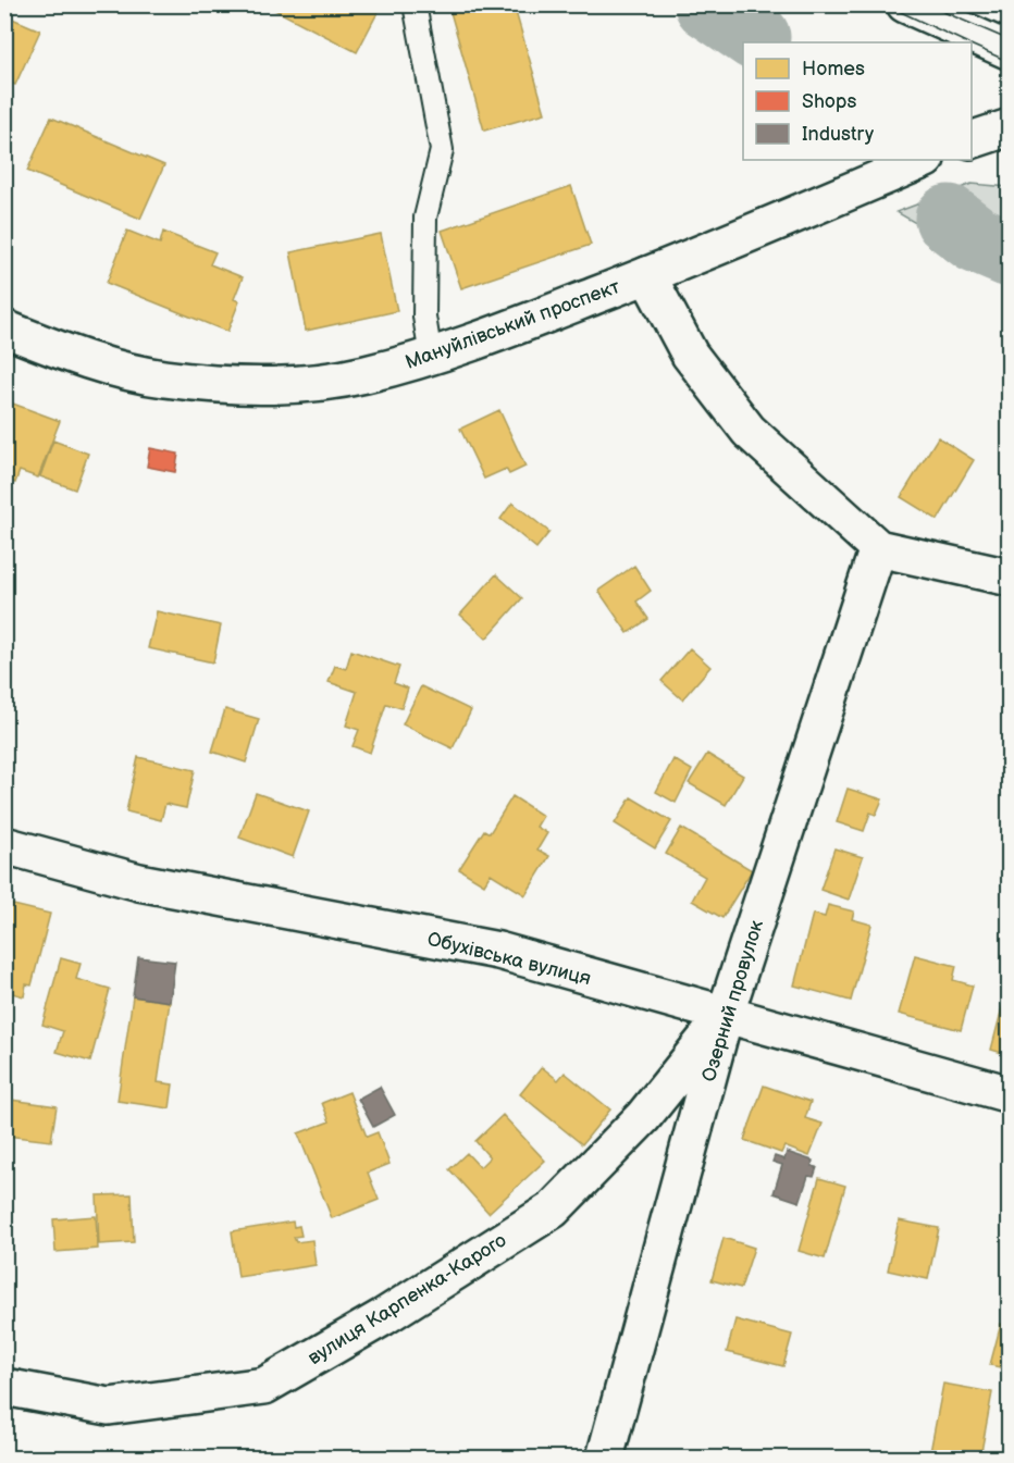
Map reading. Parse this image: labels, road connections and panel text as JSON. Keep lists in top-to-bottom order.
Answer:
{
  "streets": {
    "street": [
      "Мануйлівський проспект",
      "Обухівська вулиця",
      "Озерний провулок",
      "вулиця Карпенка-Карого"
    ]
  },
  "crossings": [
    ["Обухівська вулиця", "Озерний провулок"],
    ["Обухівська вулиця", "вулиця Карпенка-Карого"],
    ["Озерний провулок", "вулиця Карпенка-Карого"]
  ],
  "legend": ["Homes", "Shops", "Industry"]
}
